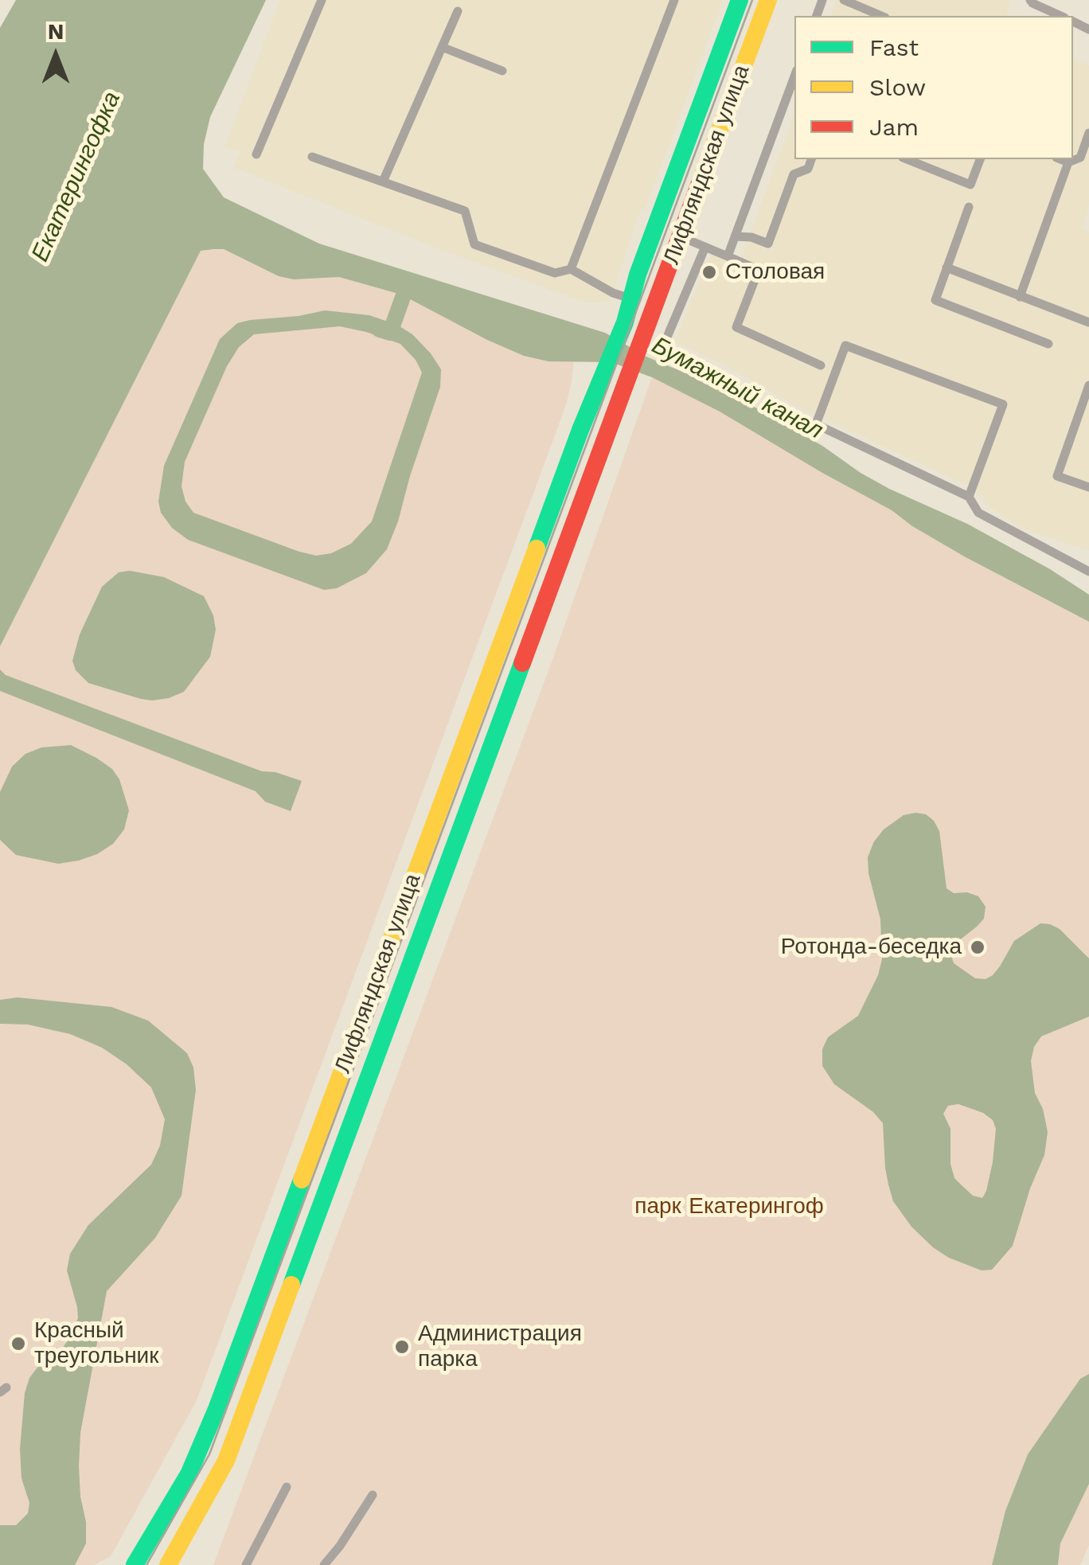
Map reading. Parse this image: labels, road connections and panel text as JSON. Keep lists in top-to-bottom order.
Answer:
{
  "streets": {
    "main road": ["Лифляндская улица"]
  },
  "water": ["Екатерингофка", "Бумажный канал"],
  "parks": ["парк Екатерингоф"],
  "places": [
    "Столовая",
    "Ротонда-беседка",
    "Красный треугольник",
    "Администрация парка"
  ],
  "legend": ["Fast", "Slow", "Jam"],
  "north": "top"
}
